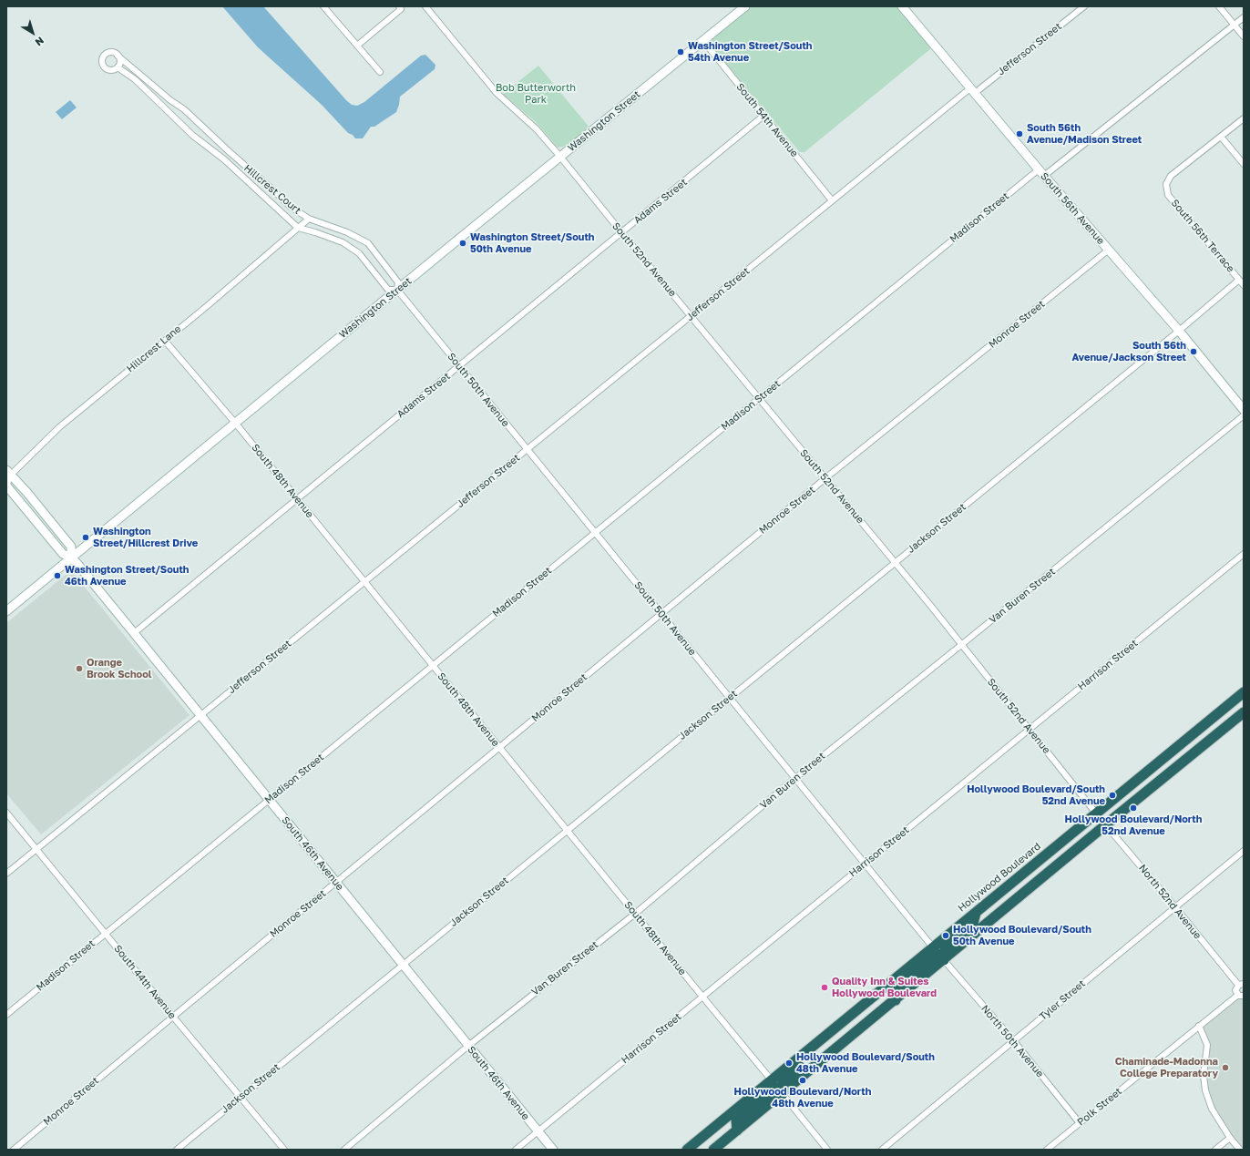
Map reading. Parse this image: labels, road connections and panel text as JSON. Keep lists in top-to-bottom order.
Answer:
{
  "streets": {
    "highway": ["Hollywood Boulevard"],
    "street": [
      "Jefferson Street",
      "South 54th Avenue",
      "Washington Street",
      "Hillcrest Court",
      "Adams Street",
      "South 56th Avenue",
      "Madison Street",
      "South 56th Terrace",
      "South 52nd Avenue",
      "Monroe Street",
      "Hillcrest Lane",
      "South 50th Avenue",
      "South 48th Avenue",
      "Jackson Street",
      "Van Buren Street",
      "Harrison Street",
      "South 46th Avenue",
      "North 52nd Avenue",
      "South 44th Avenue",
      "Tyler Street",
      "North 50th Avenue",
      "Polk Street"
    ]
  },
  "crossings": [
    ["Jefferson Street", "South 54th Avenue"],
    ["Jefferson Street", "South 56th Avenue"],
    ["Jefferson Street", "South 52nd Avenue"],
    ["Jefferson Street", "South 50th Avenue"],
    ["Jefferson Street", "South 48th Avenue"],
    ["Jefferson Street", "South 46th Avenue"],
    ["Jefferson Street", "South 44th Avenue"],
    ["South 54th Avenue", "Washington Street"],
    ["South 54th Avenue", "Adams Street"],
    ["Washington Street", "Hillcrest Court"],
    ["Washington Street", "South 52nd Avenue"],
    ["Washington Street", "South 50th Avenue"],
    ["Washington Street", "South 48th Avenue"],
    ["Washington Street", "South 46th Avenue"],
    ["Hillcrest Court", "Hillcrest Lane"],
    ["Hillcrest Court", "South 50th Avenue"],
    ["Adams Street", "South 52nd Avenue"],
    ["Adams Street", "South 50th Avenue"],
    ["Adams Street", "South 48th Avenue"],
    ["Adams Street", "South 46th Avenue"],
    ["South 56th Avenue", "Madison Street"],
    ["South 56th Avenue", "Monroe Street"],
    ["South 56th Avenue", "Jackson Street"],
    ["Madison Street", "South 52nd Avenue"],
    ["Madison Street", "South 50th Avenue"],
    ["Madison Street", "South 48th Avenue"],
    ["Madison Street", "South 46th Avenue"],
    ["Madison Street", "South 44th Avenue"],
    ["South 56th Terrace", "Jackson Street"],
    ["South 52nd Avenue", "Monroe Street"],
    ["South 52nd Avenue", "Jackson Street"],
    ["South 52nd Avenue", "Van Buren Street"],
    ["South 52nd Avenue", "Harrison Street"],
    ["South 52nd Avenue", "Hollywood Boulevard"],
    ["South 52nd Avenue", "North 52nd Avenue"],
    ["Monroe Street", "South 50th Avenue"],
    ["Monroe Street", "South 48th Avenue"],
    ["Monroe Street", "South 46th Avenue"],
    ["Monroe Street", "South 44th Avenue"],
    ["Hillcrest Lane", "South 48th Avenue"],
    ["Hillcrest Lane", "South 46th Avenue"],
    ["South 50th Avenue", "Jackson Street"],
    ["South 50th Avenue", "Van Buren Street"],
    ["South 50th Avenue", "Harrison Street"],
    ["South 50th Avenue", "Hollywood Boulevard"],
    ["South 48th Avenue", "Jackson Street"],
    ["South 48th Avenue", "Van Buren Street"],
    ["South 48th Avenue", "Harrison Street"],
    ["South 48th Avenue", "Hollywood Boulevard"],
    ["Jackson Street", "South 46th Avenue"],
    ["Jackson Street", "South 44th Avenue"],
    ["Van Buren Street", "South 46th Avenue"],
    ["Harrison Street", "South 46th Avenue"],
    ["Hollywood Boulevard", "North 52nd Avenue"],
    ["Hollywood Boulevard", "North 50th Avenue"],
    ["North 52nd Avenue", "Tyler Street"],
    ["North 52nd Avenue", "Polk Street"],
    ["Tyler Street", "North 50th Avenue"],
    ["North 50th Avenue", "Polk Street"]
  ],
  "parks": ["Bob Butterworth Park"],
  "places": [
    "Washington Street/South 54th Avenue",
    "South 56th Avenue/Madison Street",
    "Washington Street/South 50th Avenue",
    "South 56th Avenue/Jackson Street",
    "Washington Street/Hillcrest Drive",
    "Washington Street/South 46th Avenue",
    "Orange Brook School",
    "Hollywood Boulevard/South 52nd Avenue",
    "Hollywood Boulevard/North 52nd Avenue",
    "Hollywood Boulevard/South 50th Avenue",
    "Quality Inn & Suites Hollywood Boulevard",
    "Hollywood Boulevard/South 48th Avenue",
    "Chaminade-Madonna College Preparatory",
    "Hollywood Boulevard/North 48th Avenue"
  ],
  "north": "bottom right"
}
